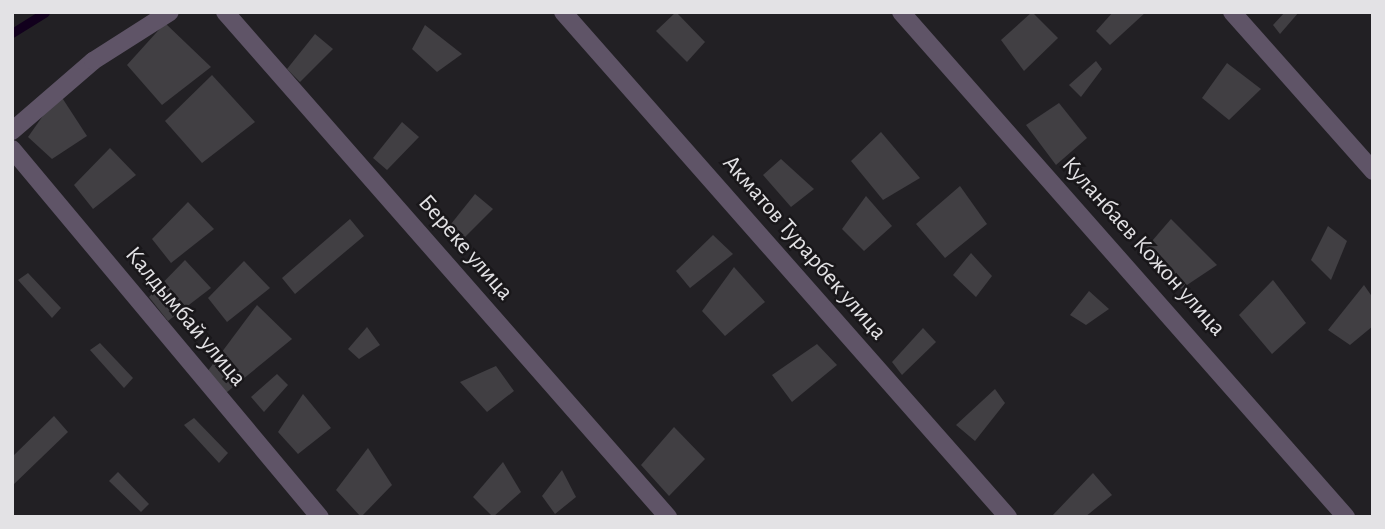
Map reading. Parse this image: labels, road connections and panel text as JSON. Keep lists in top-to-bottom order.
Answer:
{
  "streets": {
    "street": [
      "Куланбаев Кожон улица",
      "Береке улица",
      "Акматов Турарбек улица",
      "Калдымбай улица"
    ]
  }
}
